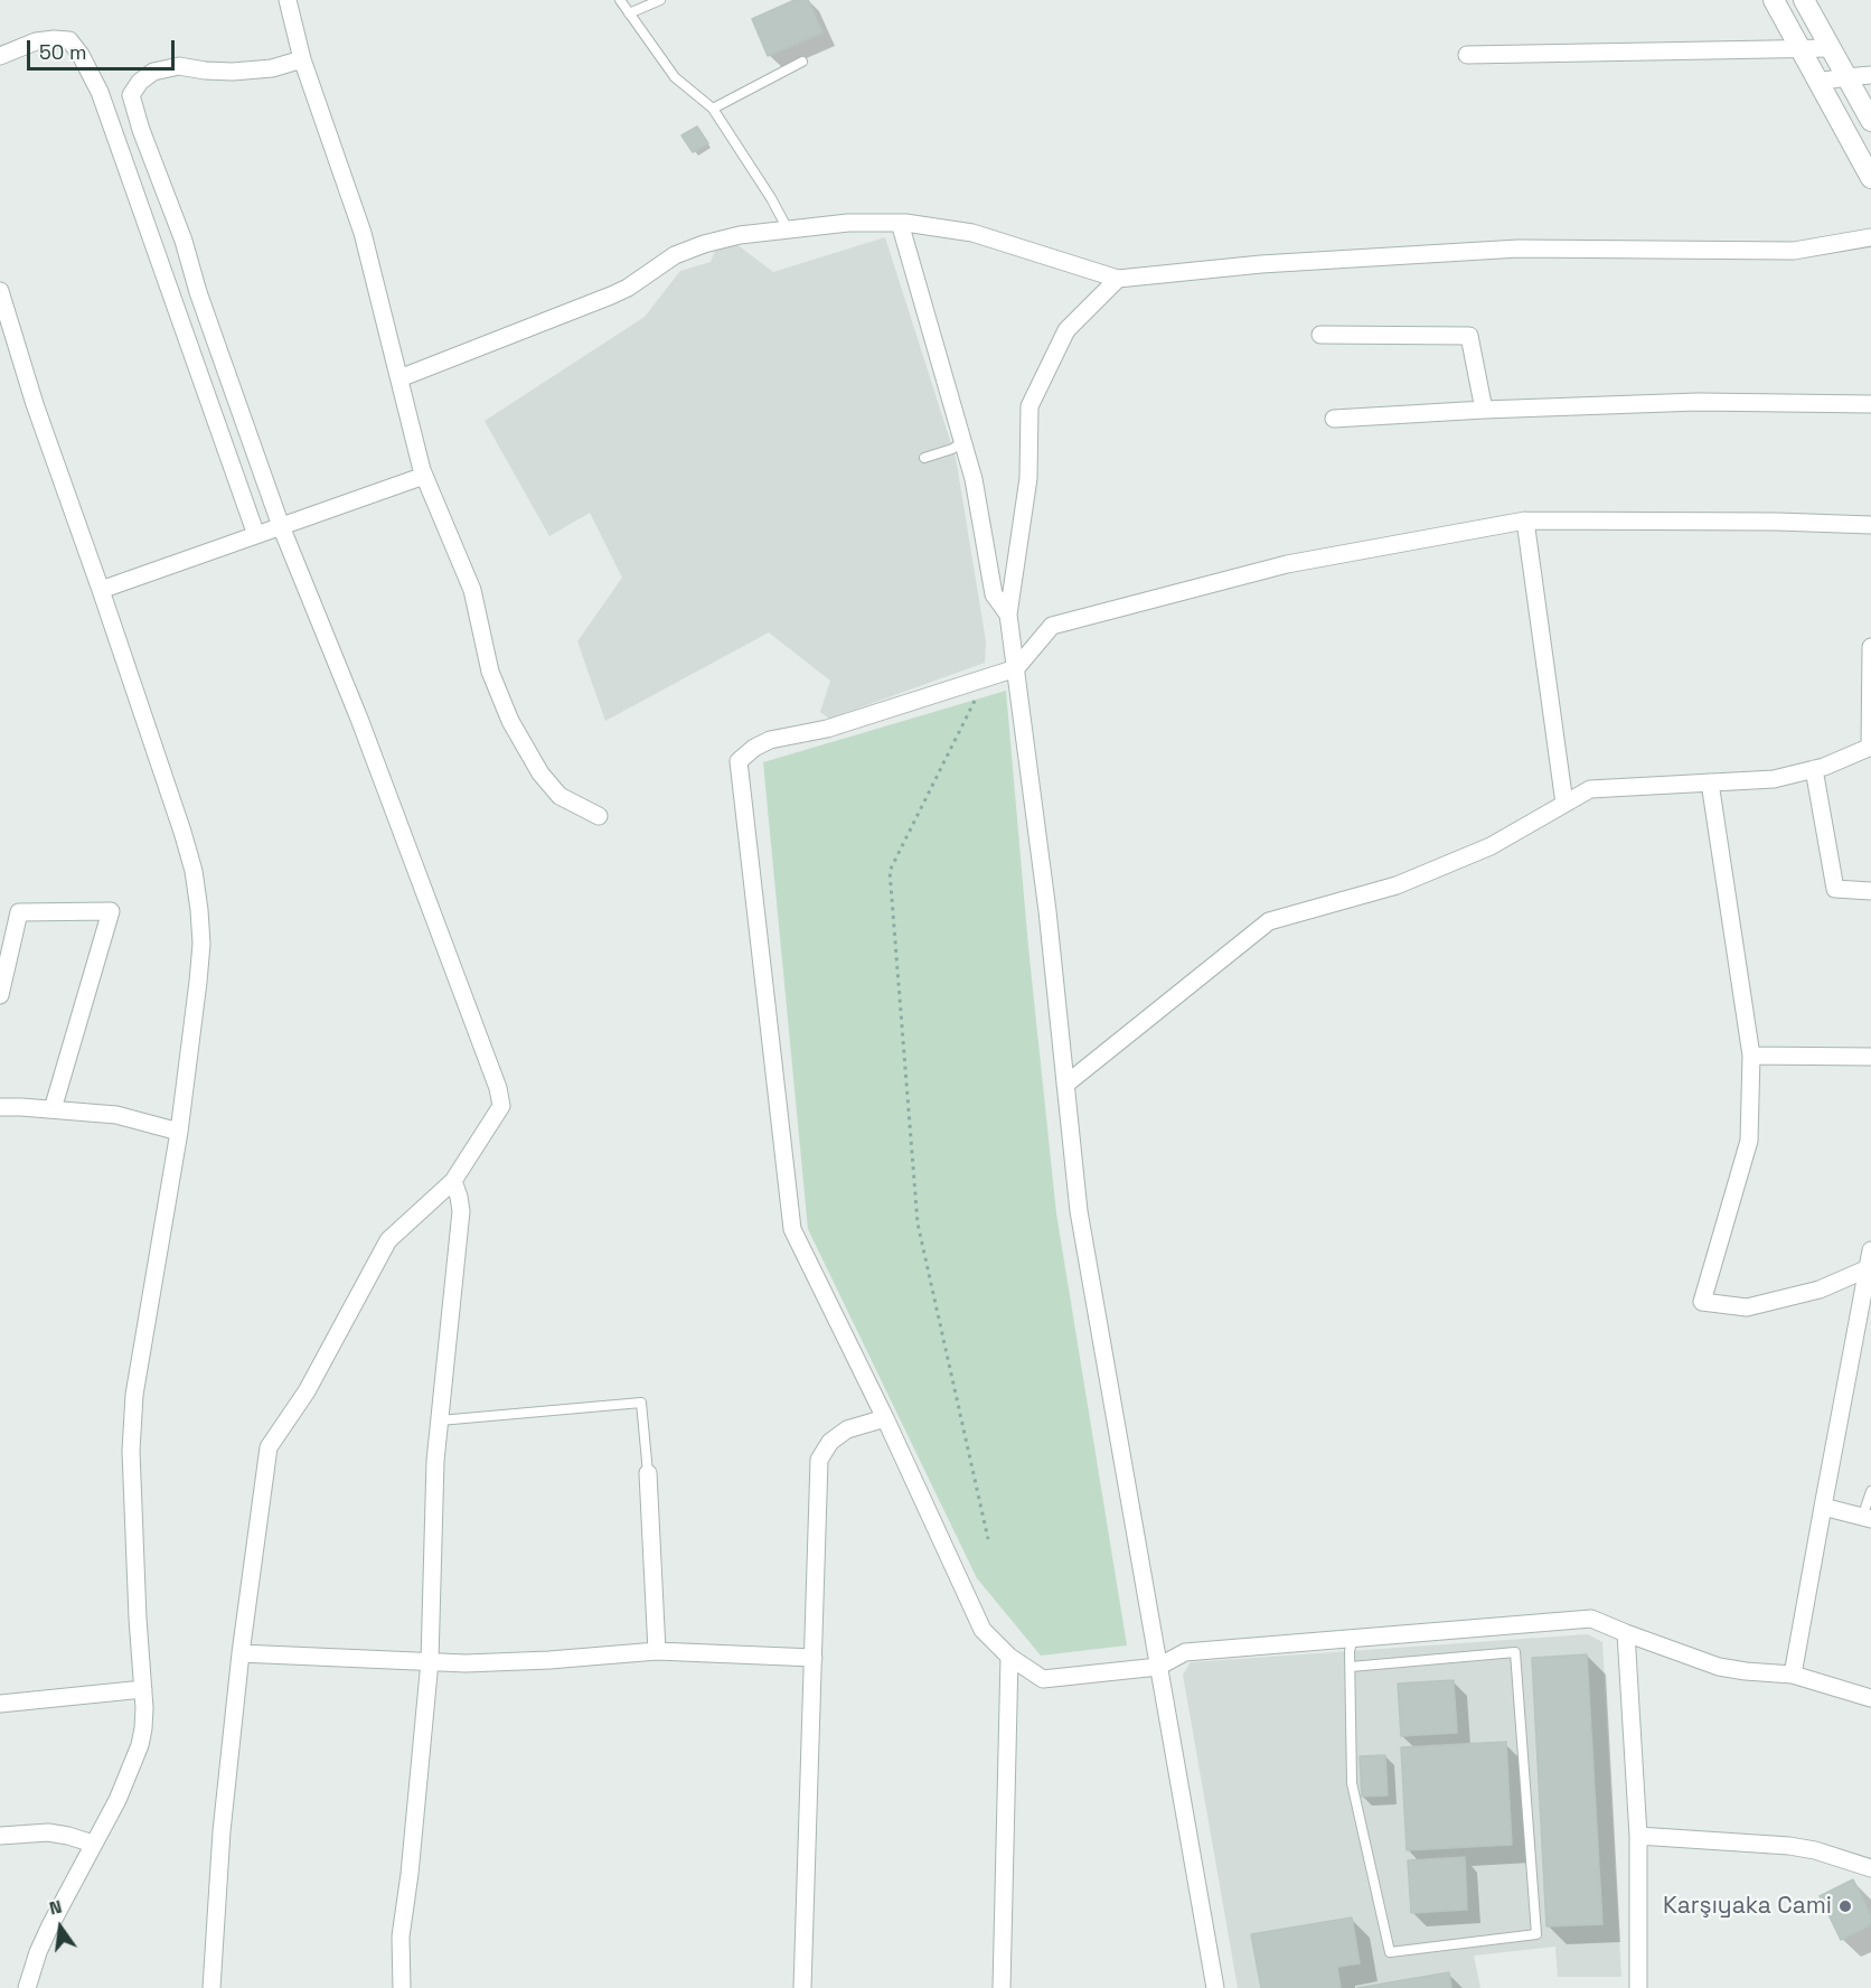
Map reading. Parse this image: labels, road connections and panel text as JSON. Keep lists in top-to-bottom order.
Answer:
{
  "places": ["Karşıyaka Cami"],
  "scale_bar": "50 m",
  "north": "top"
}
